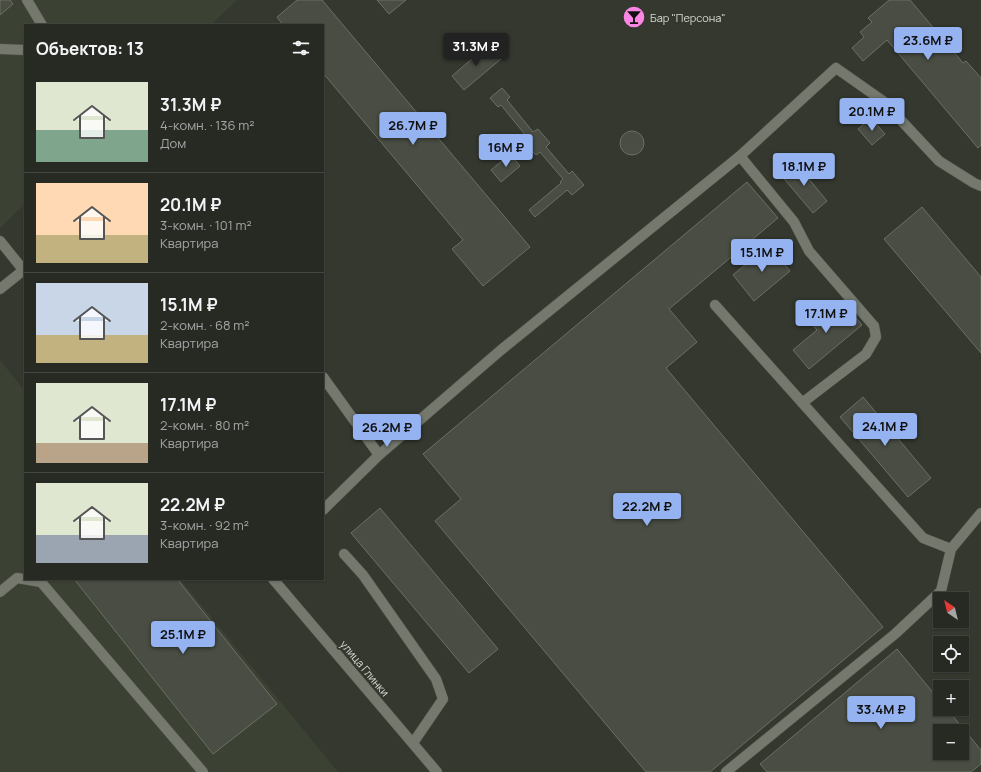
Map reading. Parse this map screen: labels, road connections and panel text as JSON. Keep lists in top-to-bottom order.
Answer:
{
  "streets": {
    "street": ["улица Глинки"]
  },
  "places": {
    "bar": ["Бар \"Персона\""]
  },
  "north": "top left",
  "page": {
    "heading": "Объектов: 13",
    "price": [
      "23.6M ₽",
      "31.3M ₽",
      "20.1M ₽",
      "26.7M ₽",
      "16M ₽",
      "18.1M ₽",
      "15.1M ₽",
      "17.1M ₽",
      "24.1M ₽",
      "26.2M ₽",
      "22.2M ₽",
      "25.1M ₽",
      "33.4M ₽"
    ],
    "list": [
      {
        "name": "31.3M ₽",
        "note": "4-комн. · 136 m² · Дом"
      },
      {
        "name": "20.1M ₽",
        "note": "3-комн. · 101 m² · Квартира"
      },
      {
        "name": "15.1M ₽",
        "note": "2-комн. · 68 m² · Квартира"
      },
      {
        "name": "17.1M ₽",
        "note": "2-комн. · 80 m² · Квартира"
      },
      {
        "name": "22.2M ₽",
        "note": "3-комн. · 92 m² · Квартира"
      }
    ],
    "map_buttons": ["+", "−"]
  }
}
